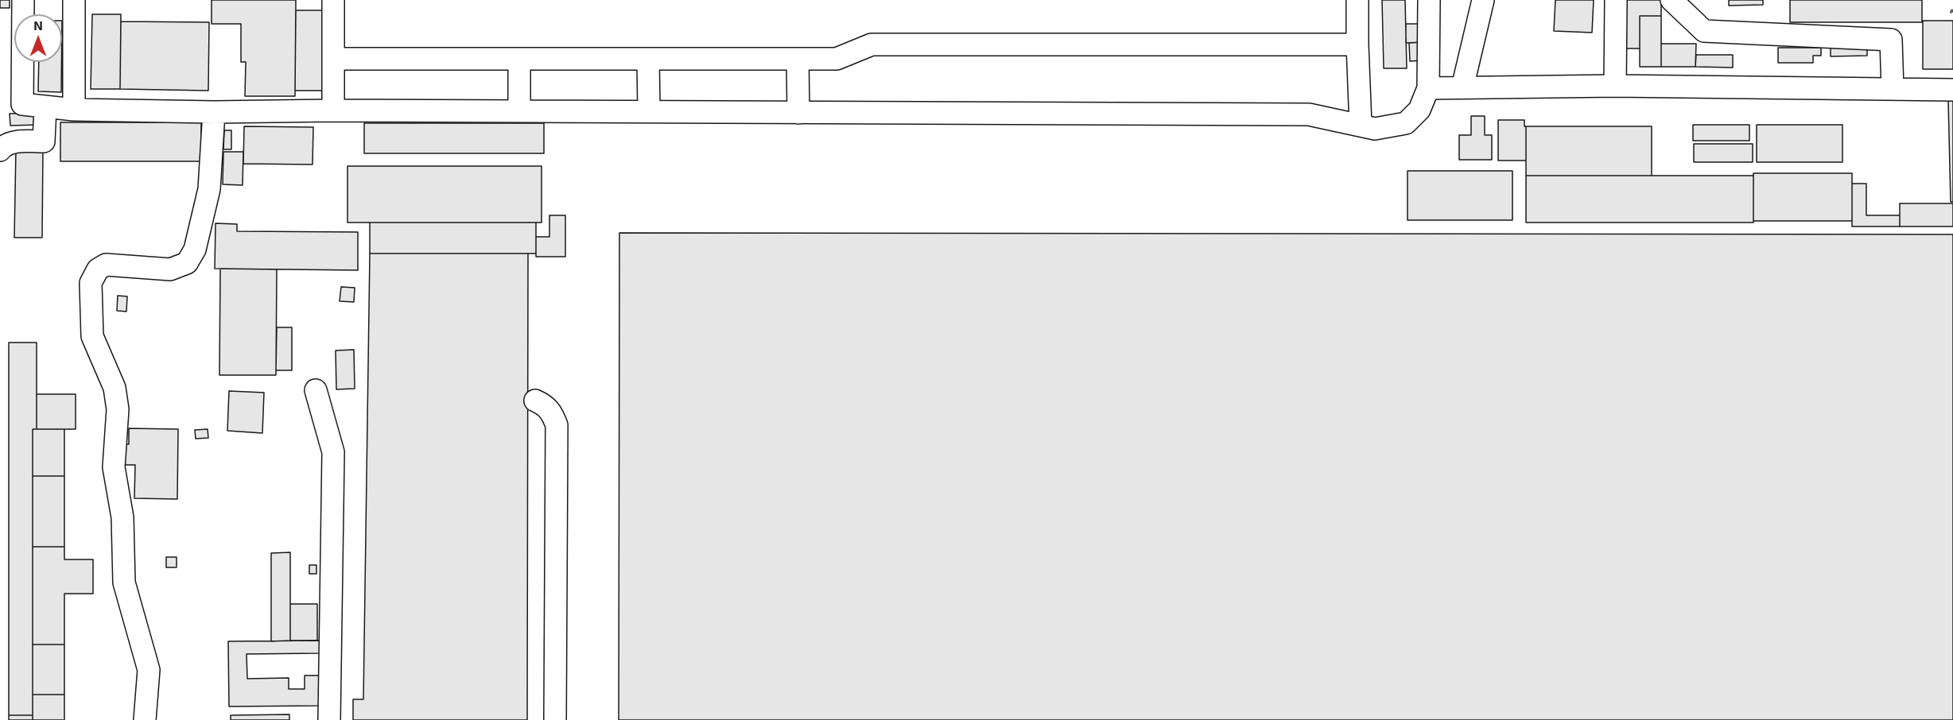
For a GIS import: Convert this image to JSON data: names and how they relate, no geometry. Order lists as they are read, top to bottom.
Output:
{
  "north": "top"
}
